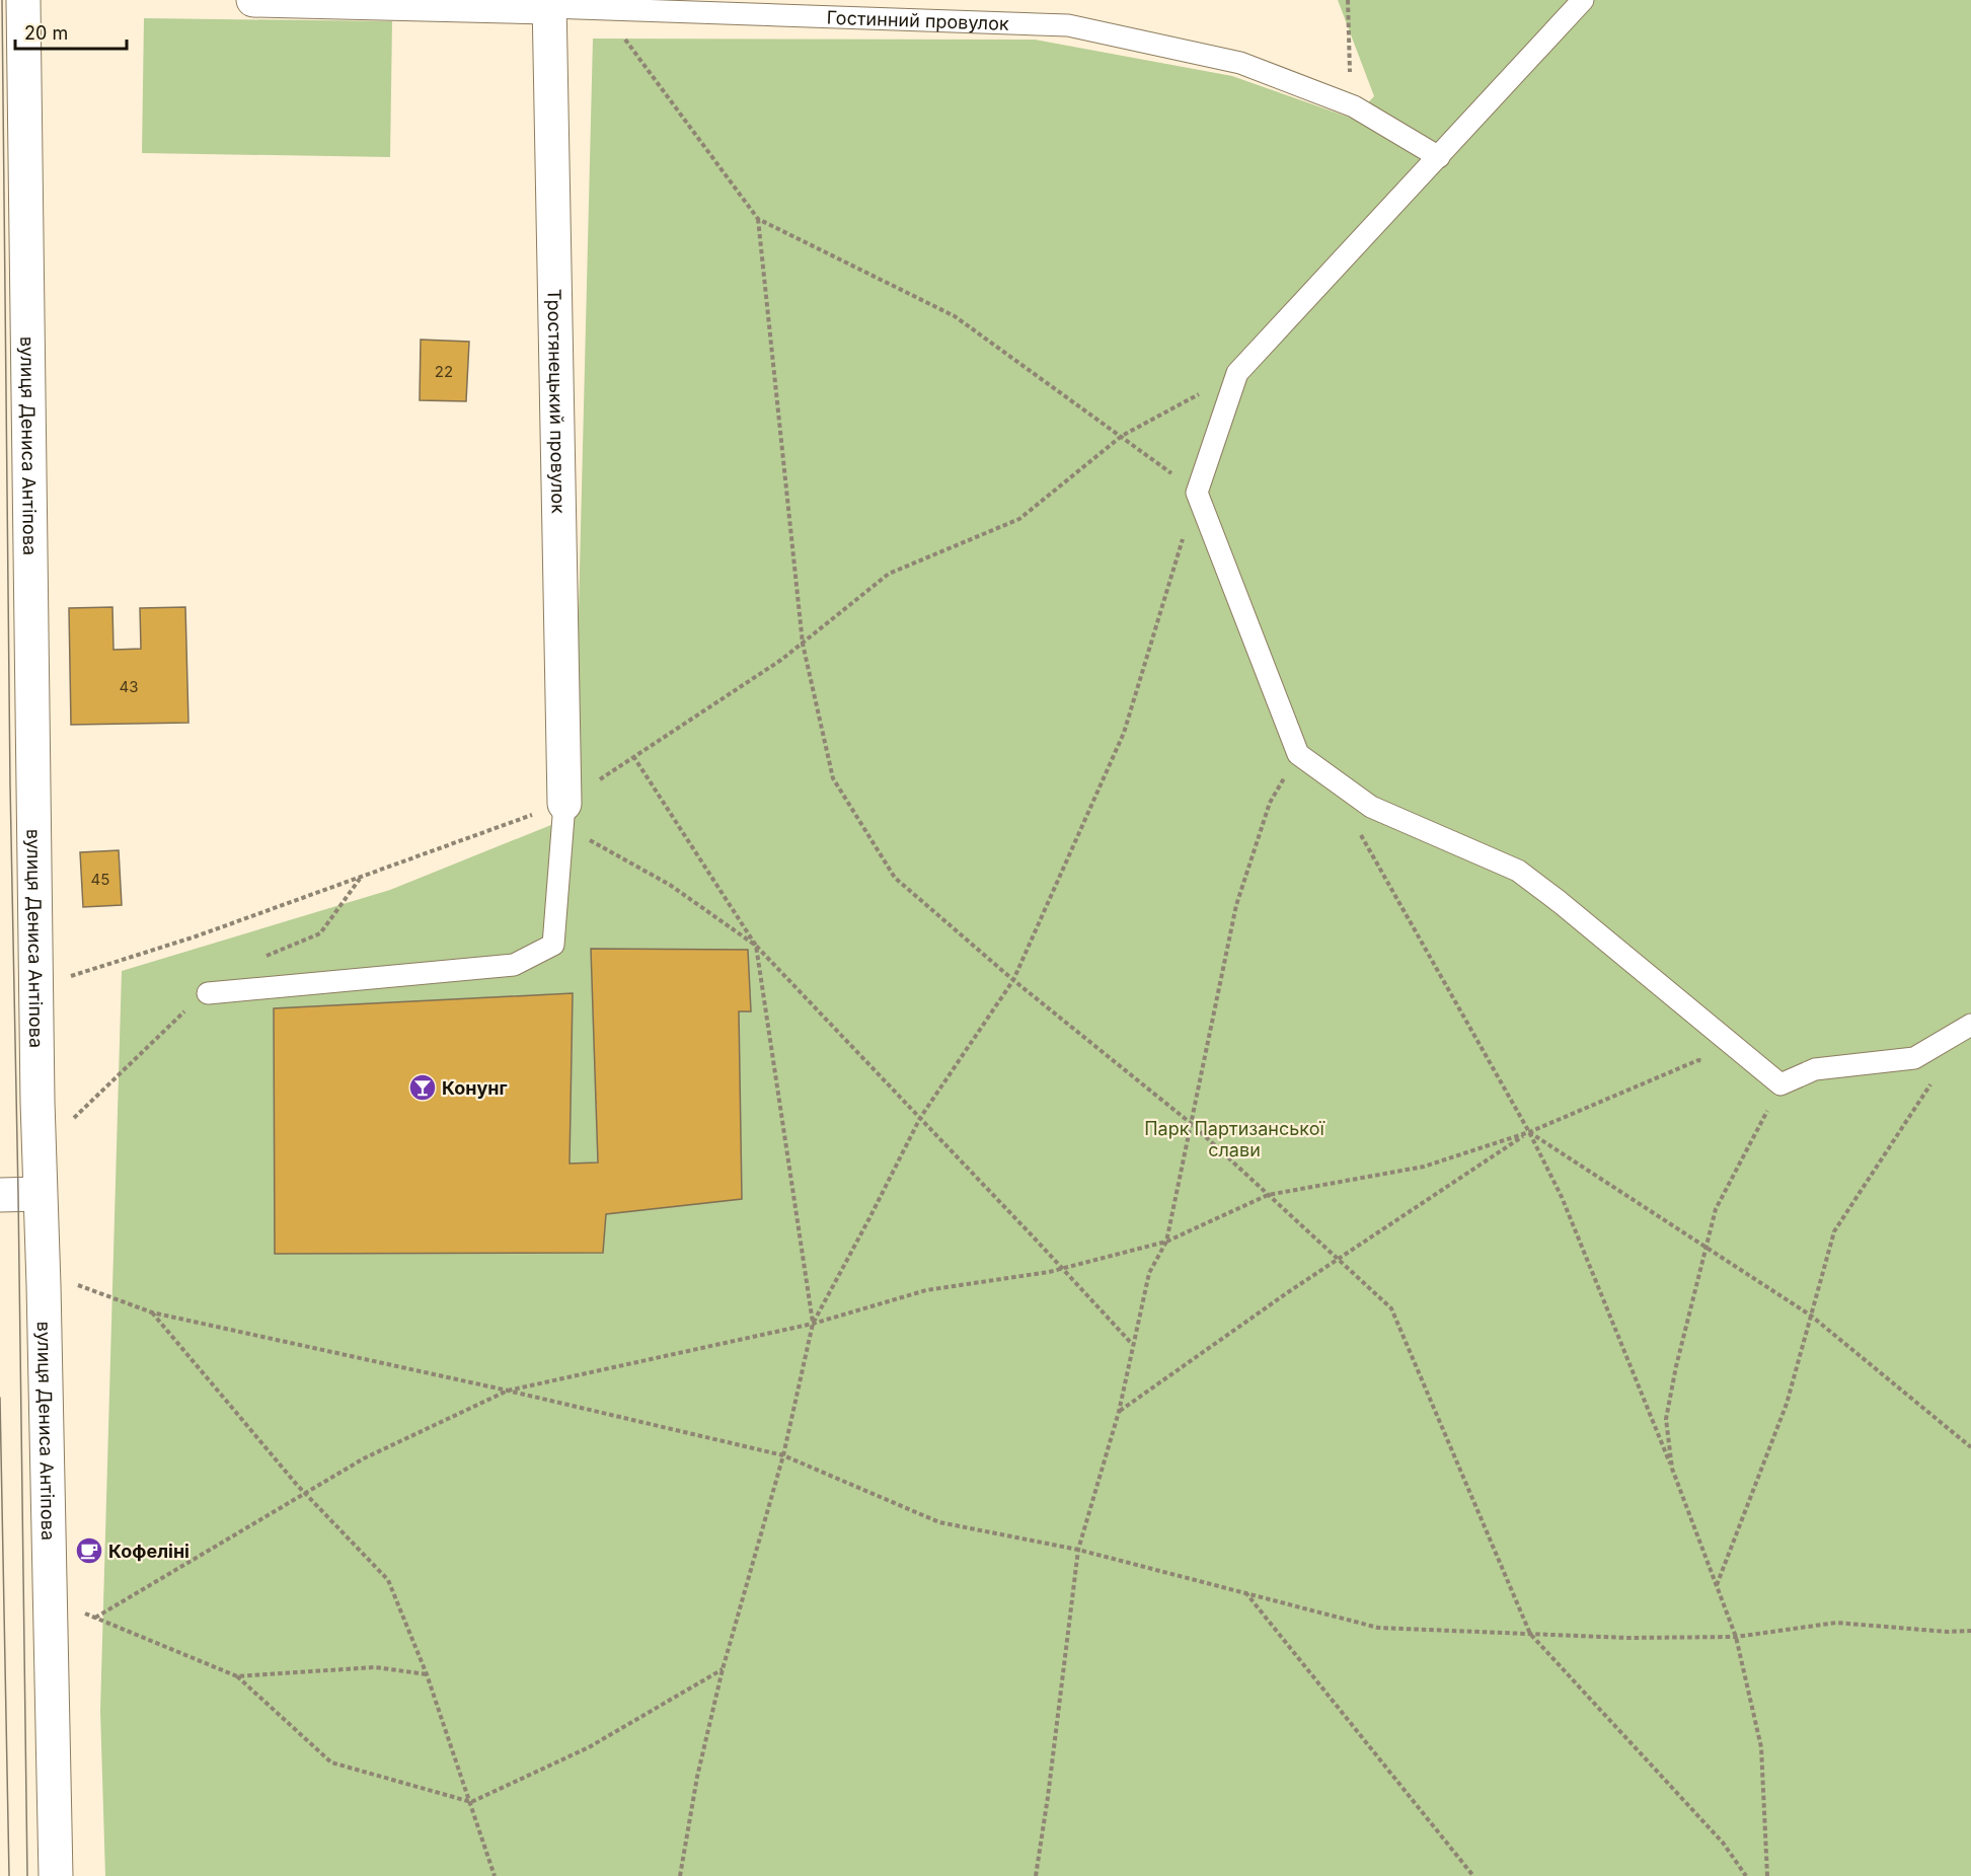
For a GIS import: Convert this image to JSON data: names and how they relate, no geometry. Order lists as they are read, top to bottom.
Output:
{
  "streets": {
    "street": ["Гостинний провулок", "Тростянецький провулок", "вулиця Дениса Антіпова"]
  },
  "crossings": [
    ["Гостинний провулок", "Тростянецький провулок"]
  ],
  "parks": ["Парк Партизанської слави"],
  "places": {
    "bar": ["Конунг"],
    "cafe": ["Кофеліні"]
  },
  "house_numbers": ["22", "43", "45"],
  "scale_bar": "20 m"
}
